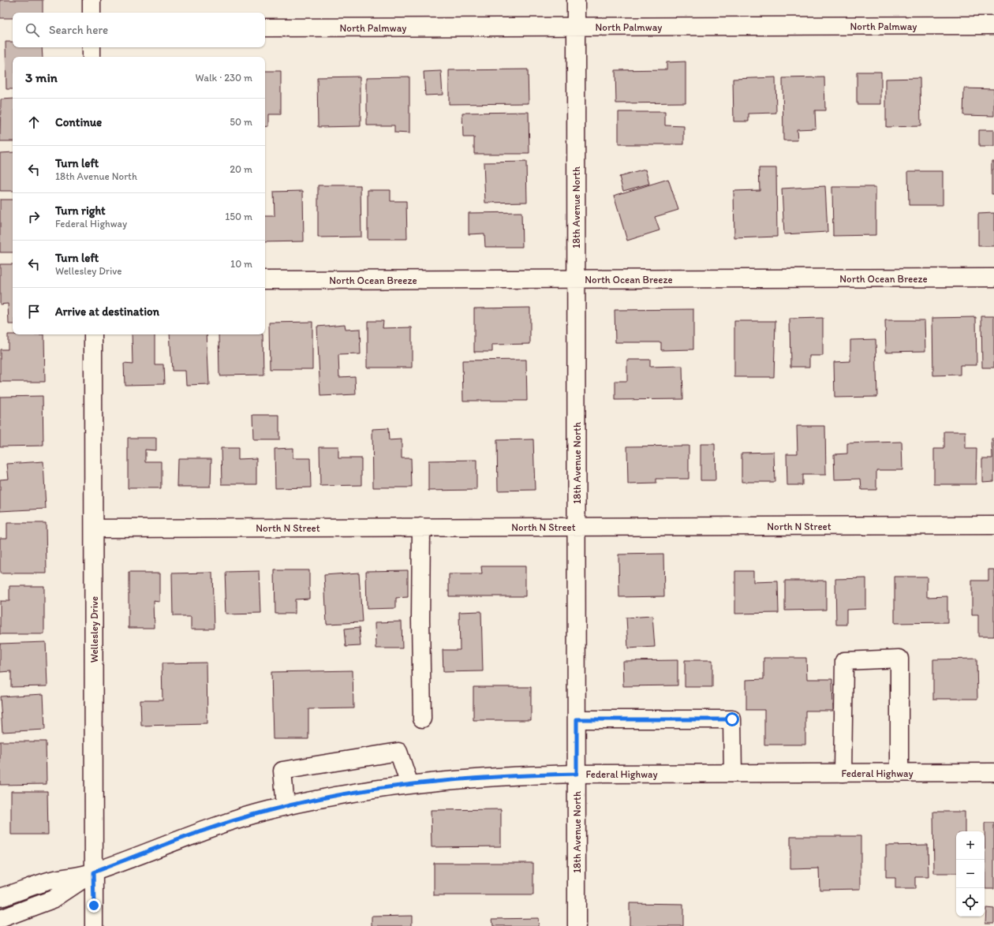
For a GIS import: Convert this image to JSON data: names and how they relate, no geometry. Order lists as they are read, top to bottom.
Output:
{
  "streets": {
    "street": [
      "North Palmway",
      "18th Avenue North",
      "North Ocean Breeze",
      "North N Street",
      "Wellesley Drive",
      "Federal Highway"
    ]
  },
  "crossings": [
    ["North Palmway", "18th Avenue North"],
    ["18th Avenue North", "North Ocean Breeze"],
    ["18th Avenue North", "North N Street"],
    ["18th Avenue North", "Federal Highway"],
    ["North N Street", "Wellesley Drive"],
    ["Wellesley Drive", "Federal Highway"]
  ],
  "page": {
    "search": "Search here",
    "heading": ["3 min", "Walk · 230 m"],
    "list": [
      ["Continue", "50 m"],
      ["Turn left", "18th Avenue North", "20 m"],
      ["Turn right", "Federal Highway", "150 m"],
      ["Turn left", "Wellesley Drive", "10 m"],
      "Arrive at destination"
    ],
    "map_buttons": ["+", "−"]
  }
}
